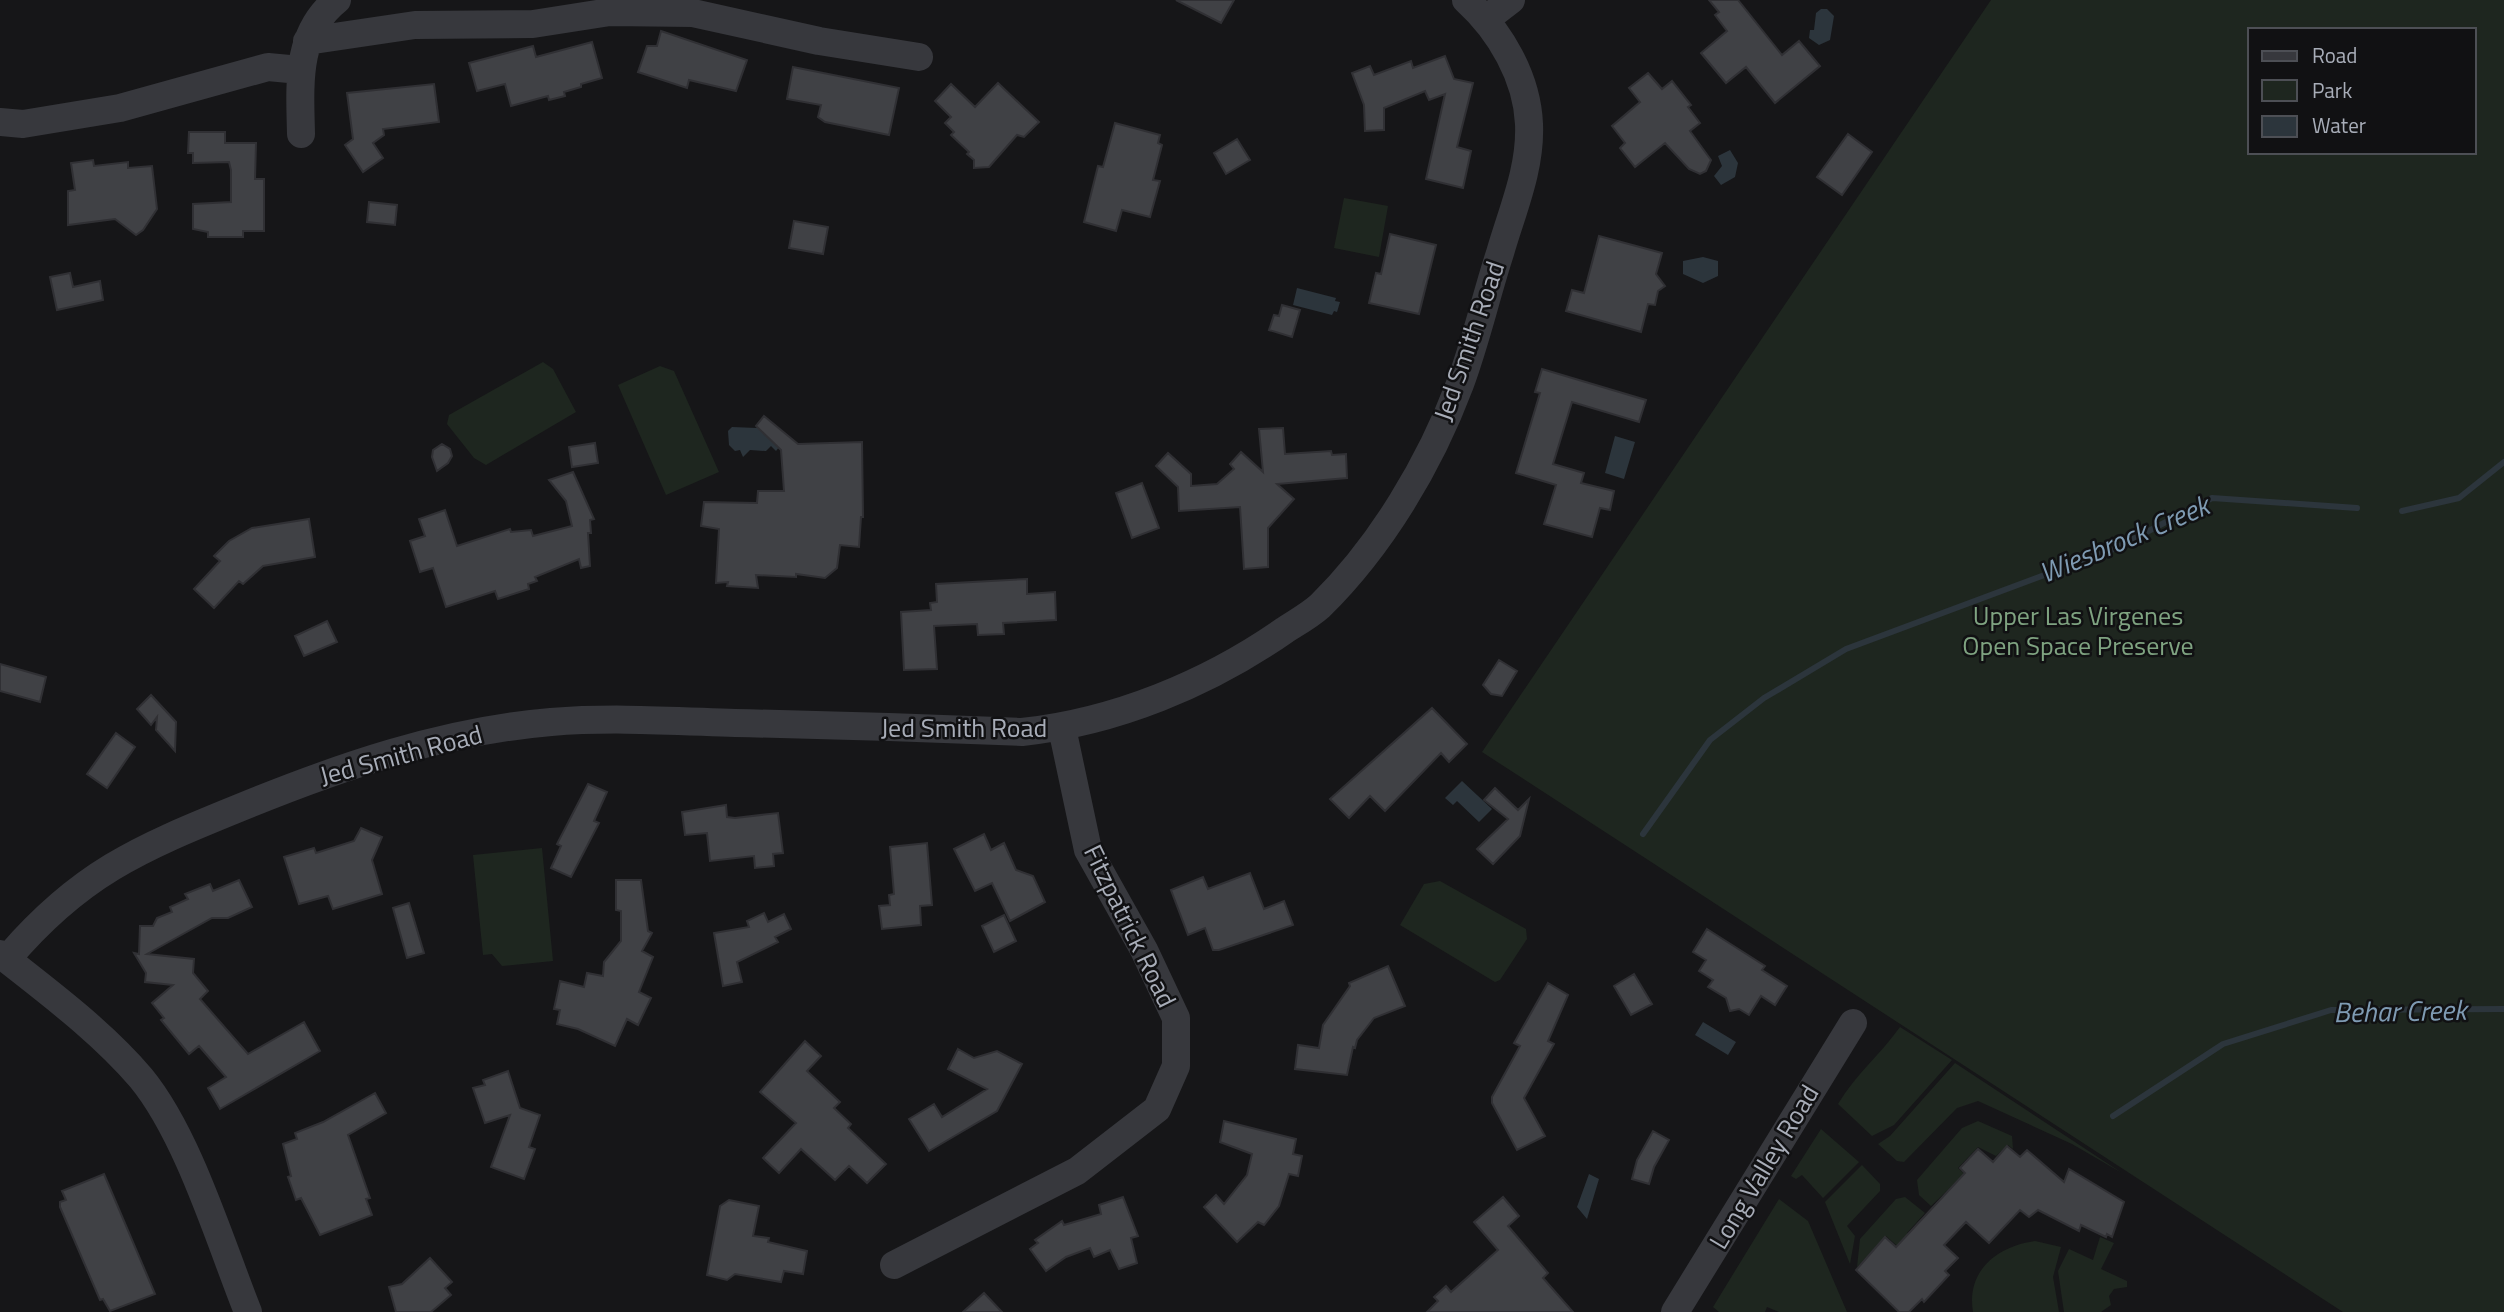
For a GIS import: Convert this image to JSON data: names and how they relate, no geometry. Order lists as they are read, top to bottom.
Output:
{
  "streets": {
    "street": ["Jed Smith Road", "Fitzpatrick Road", "Long Valley Road"]
  },
  "crossings": [
    ["Jed Smith Road", "Fitzpatrick Road"]
  ],
  "water": ["Wiesbrock Creek", "Behar Creek"],
  "parks": ["Upper Las Virgenes Open Space Preserve"],
  "legend": ["Road", "Park", "Water"]
}
